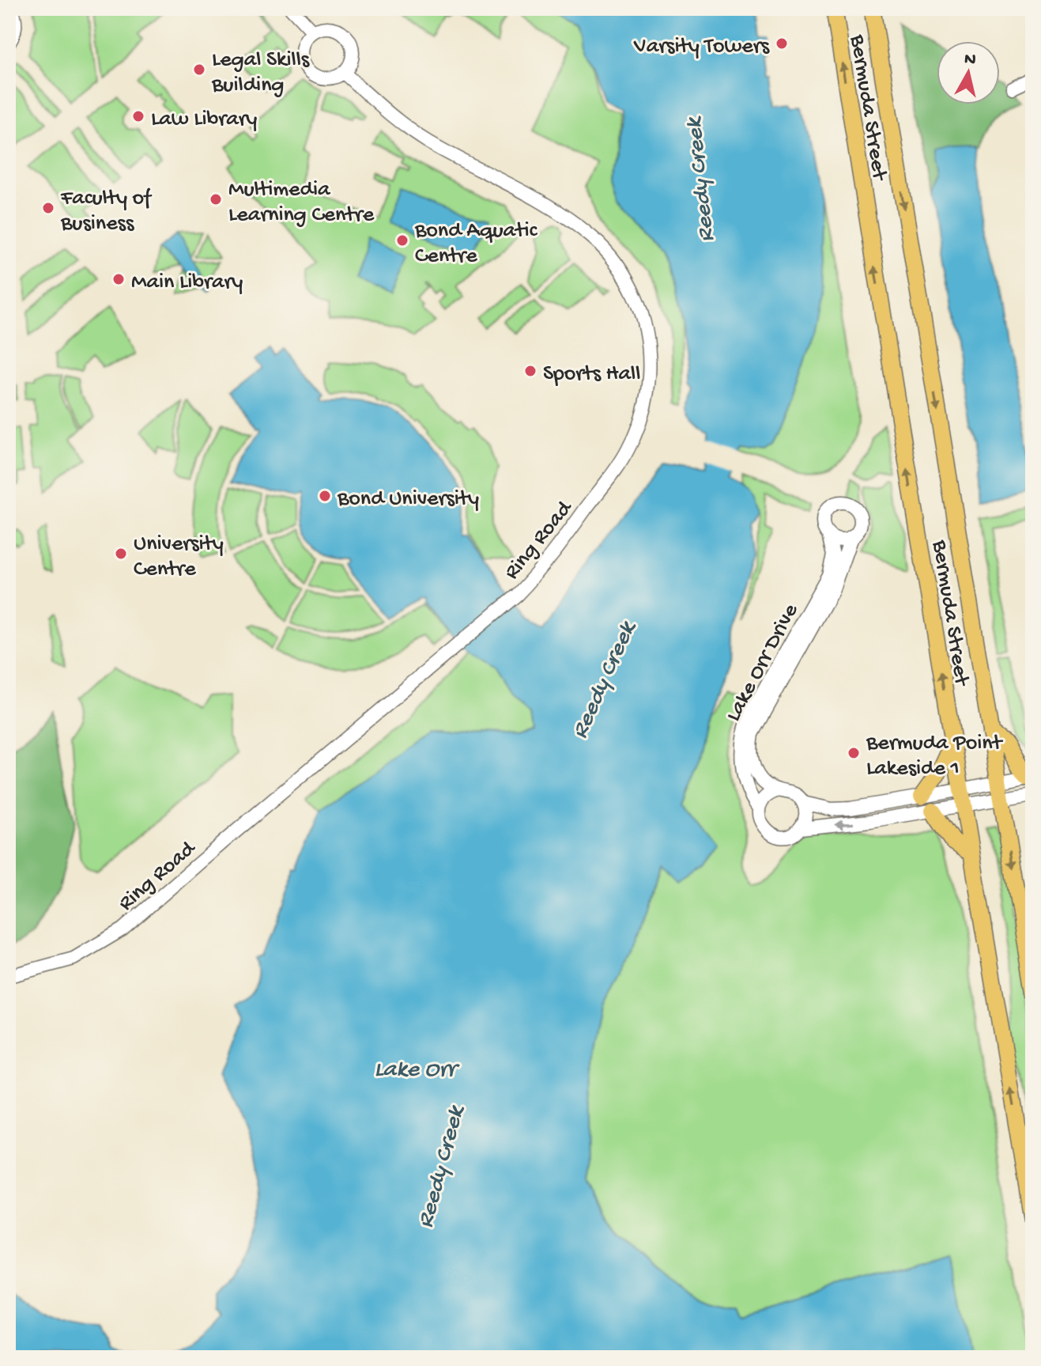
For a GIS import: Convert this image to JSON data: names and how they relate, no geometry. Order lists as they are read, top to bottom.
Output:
{
  "streets": {
    "main road": ["Bermuda Street"],
    "street": ["Ring Road", "Lake Orr Drive"]
  },
  "water": ["Reedy Creek", "Lake Orr"],
  "places": [
    "Varsity Towers",
    "Legal Skills Building",
    "Law Library",
    "Multimedia Learning Centre",
    "Faculty of Business",
    "Bond Aquatic Centre",
    "Main Library",
    "Sports Hall",
    "Bond University",
    "University Centre",
    "Bermuda Point Lakeside 1"
  ],
  "north": "top"
}
